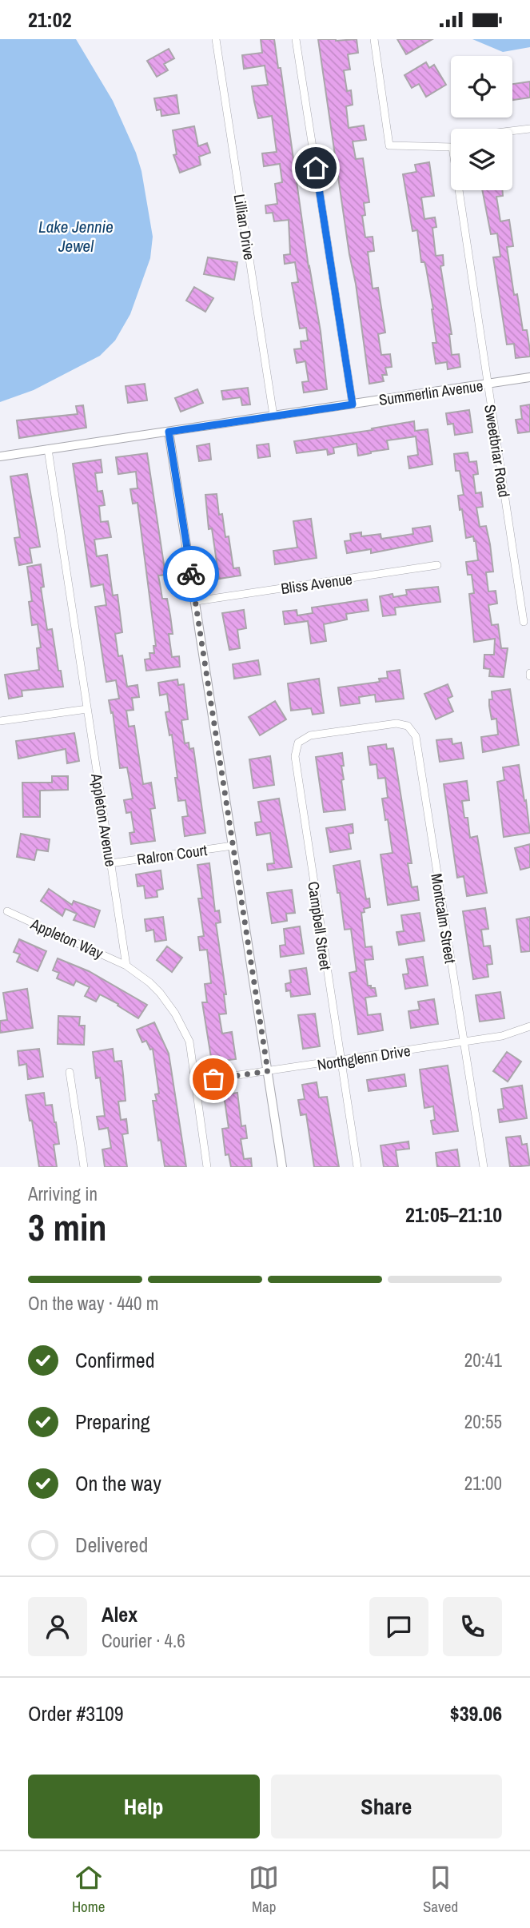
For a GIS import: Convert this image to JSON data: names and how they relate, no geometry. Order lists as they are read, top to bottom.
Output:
{
  "streets": {
    "street": [
      "Lillian Drive",
      "Summerlin Avenue",
      "Sweetbriar Road",
      "Bliss Avenue",
      "Appleton Avenue",
      "Ralron Court",
      "Montcalm Street",
      "Campbell Street",
      "Appleton Way",
      "Northglenn Drive"
    ]
  },
  "crossings": [
    ["Lillian Drive", "Summerlin Avenue"],
    ["Summerlin Avenue", "Sweetbriar Road"],
    ["Summerlin Avenue", "Appleton Avenue"],
    ["Appleton Avenue", "Ralron Court"],
    ["Appleton Avenue", "Appleton Way"],
    ["Montcalm Street", "Campbell Street"],
    ["Montcalm Street", "Northglenn Drive"],
    ["Campbell Street", "Northglenn Drive"]
  ],
  "water": ["Lake Jennie Jewel"],
  "page": {
    "status": "21:02",
    "heading": ["3 min", "Arriving in", "21:05–21:10"],
    "panel": [
      "Alex",
      "Courier · 4.6",
      "Order #3109",
      "$39.06"
    ],
    "bar": "On the way · 440 m",
    "list": [
      ["Confirmed", "20:41"],
      ["Preparing", "20:55"],
      ["On the way", "21:00"],
      "Delivered"
    ],
    "buttons": ["Help", "Share"],
    "tabs": ["Home", "Map", "Saved"]
  }
}
